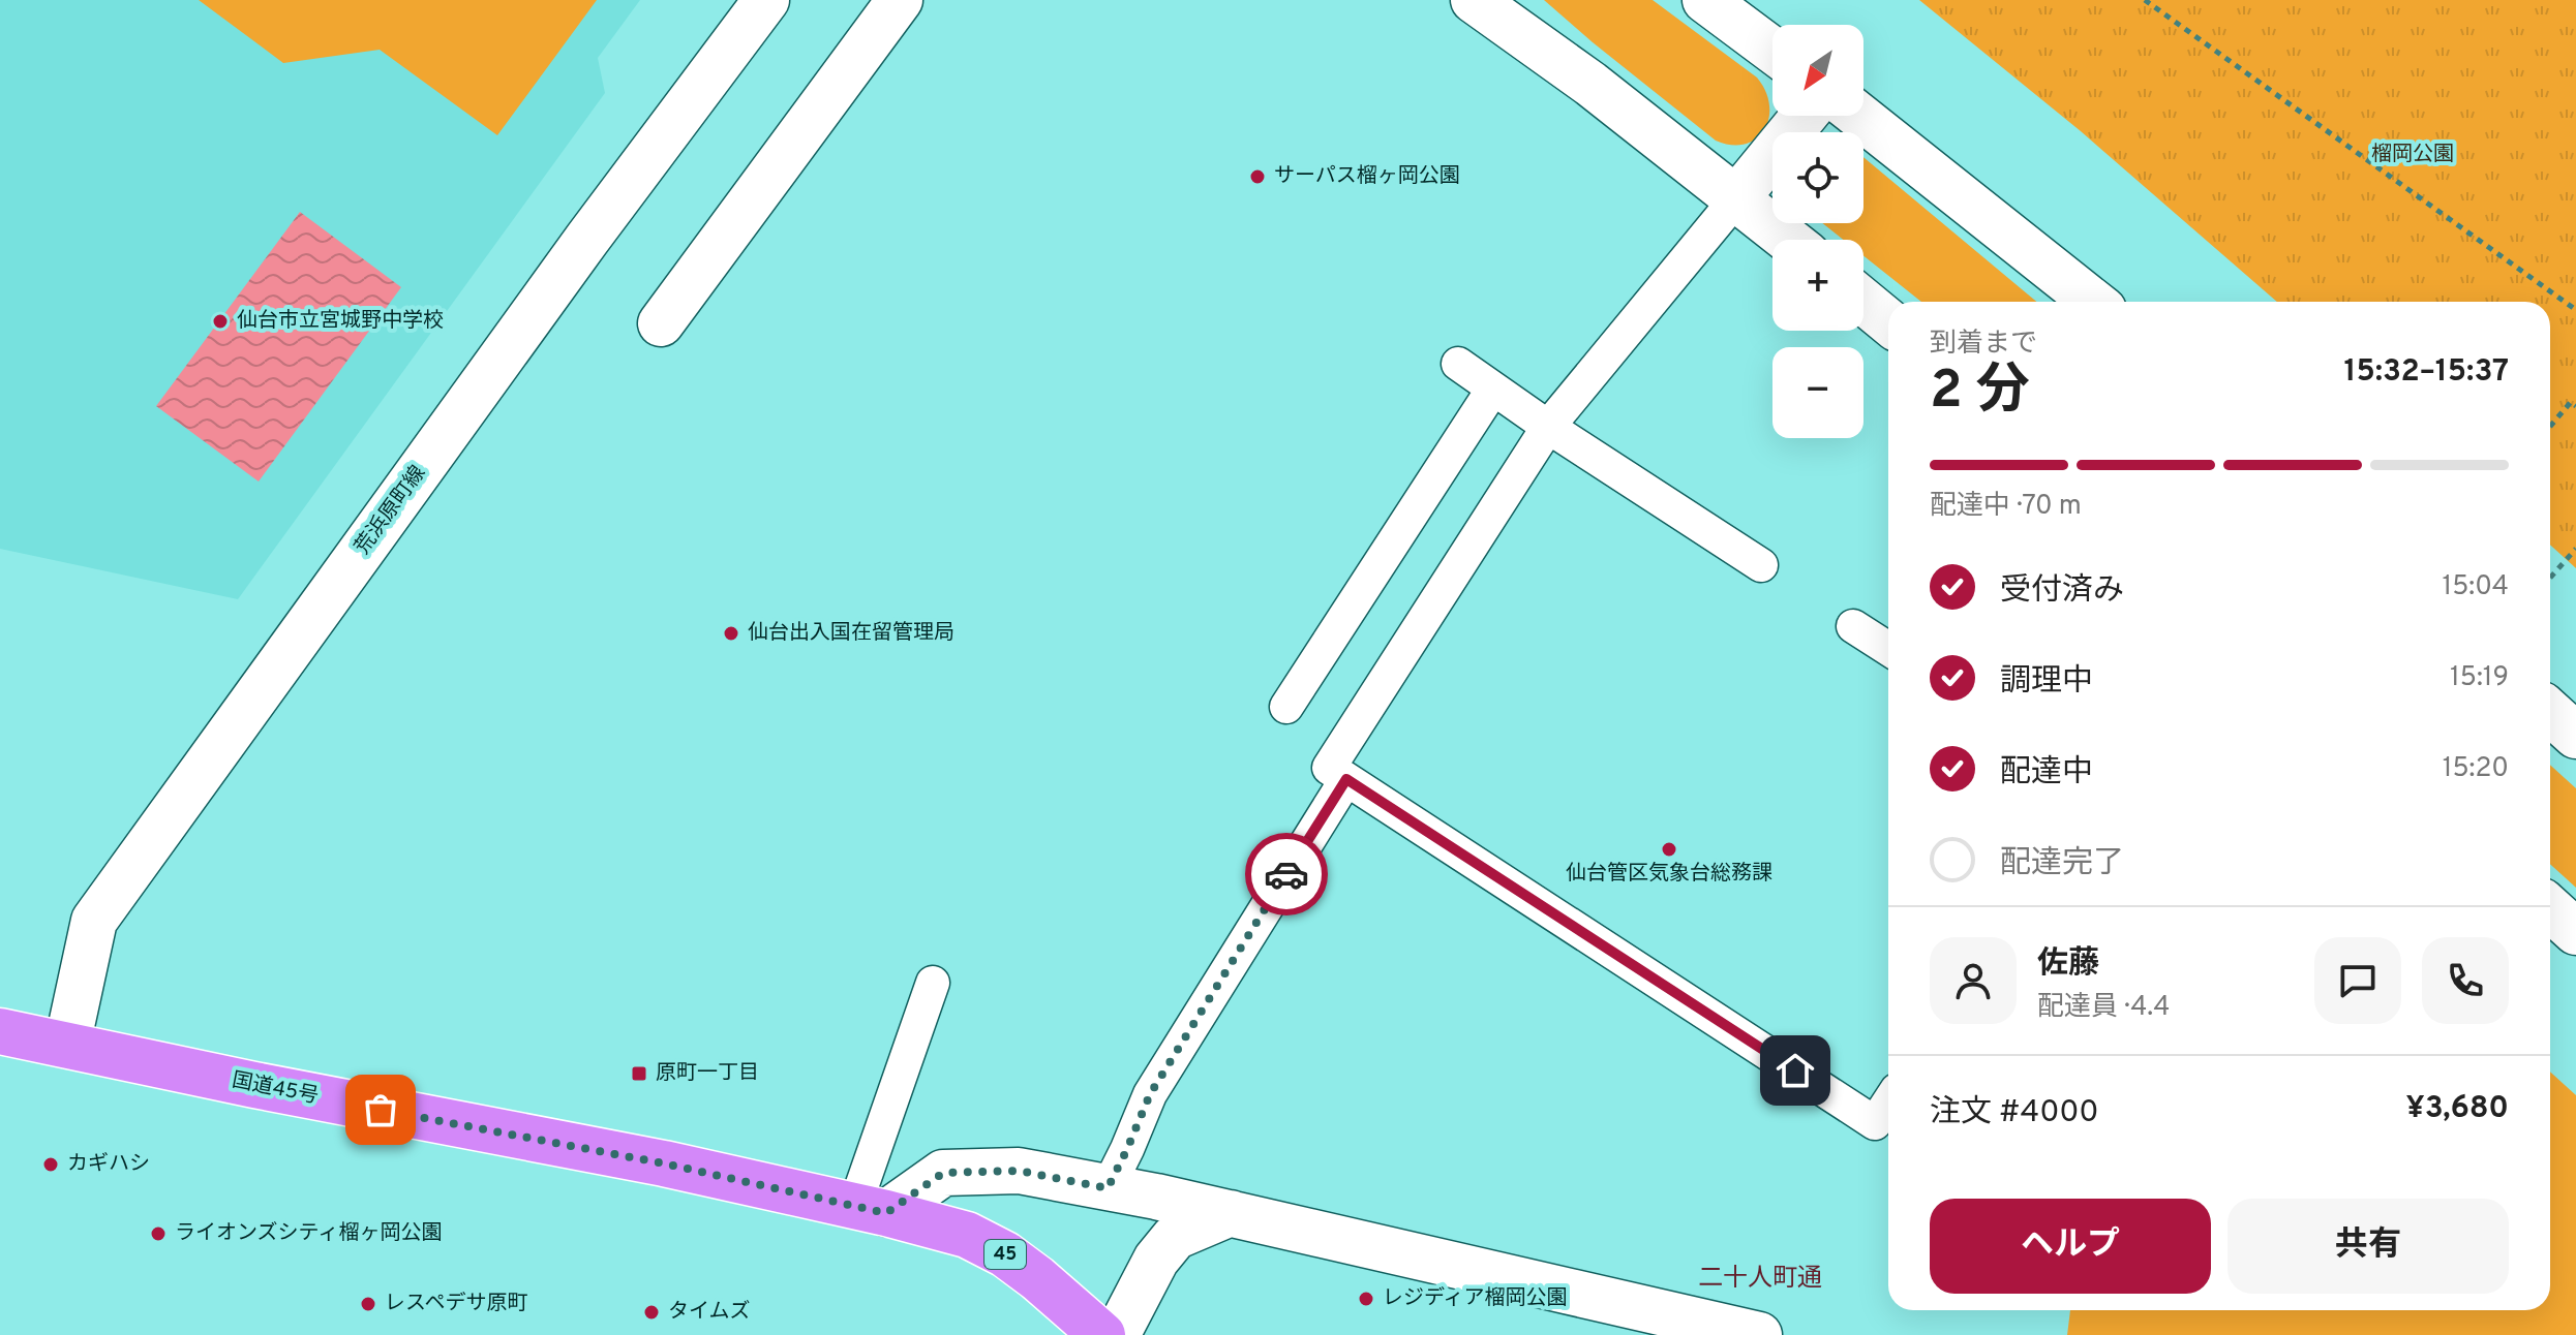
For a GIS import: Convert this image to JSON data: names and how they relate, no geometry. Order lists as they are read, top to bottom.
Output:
{
  "streets": {
    "highway": ["国道45号", "45"],
    "street": ["荒浜原町線"]
  },
  "crossings": [
    ["荒浜原町線", "国道45号"]
  ],
  "districts": ["二十人町通"],
  "parks": ["榴岡公園"],
  "places": {
    "other": [
      "サーパス榴ヶ岡公園",
      "仙台市立宮城野中学校",
      "仙台出入国在留管理局",
      "仙台管区気象台総務課",
      "カギハシ",
      "ライオンズシティ榴ヶ岡公園",
      "レジディア榴岡公園",
      "レスペデサ原町",
      "タイムズ"
    ],
    "transit": ["原町一丁目"]
  },
  "north": "bottom left",
  "page": {
    "map_buttons": ["+", "−"],
    "heading": ["2 分", "到着まで", "15:32–15:37"],
    "panel": [
      "佐藤",
      "配達員 · 4.4",
      "注文 #4000",
      "¥3,680"
    ],
    "bar": "配達中 · 70 m",
    "list": [
      ["受付済み", "15:04"],
      ["調理中", "15:19"],
      ["配達中", "15:20"],
      "配達完了"
    ],
    "buttons": ["ヘルプ", "共有"]
  }
}
